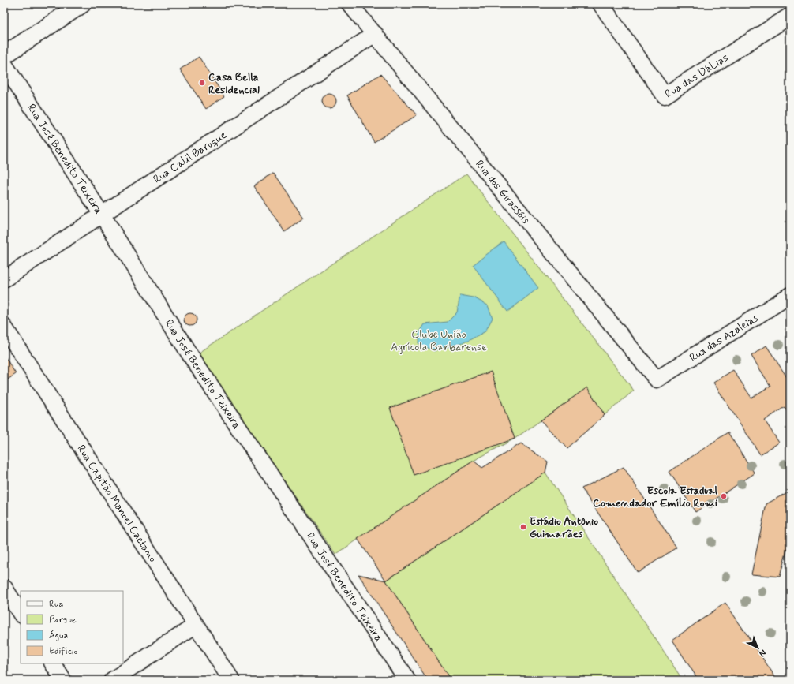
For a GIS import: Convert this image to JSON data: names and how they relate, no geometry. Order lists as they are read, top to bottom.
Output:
{
  "streets": {
    "street": [
      "Rua das DáLias",
      "Rua Calil Baruque",
      "Rua José Benedito Teixeira",
      "Rua dos Girassóis",
      "Rua das Azaleias",
      "Rua Capitão Manoel Caetano"
    ]
  },
  "crossings": [
    ["Rua Calil Baruque", "Rua José Benedito Teixeira"],
    ["Rua Calil Baruque", "Rua dos Girassóis"],
    ["Rua dos Girassóis", "Rua das Azaleias"]
  ],
  "parks": ["Clube União Agrícola Barbarense"],
  "places": ["Casa Bella Residencial", "Escola Estadual Comendador Emílio Romi", "Estádio Antônio Guimarães"],
  "legend": [
    "Rua",
    "Parque",
    "Água",
    "Edifício"
  ],
  "north": "bottom right"
}
